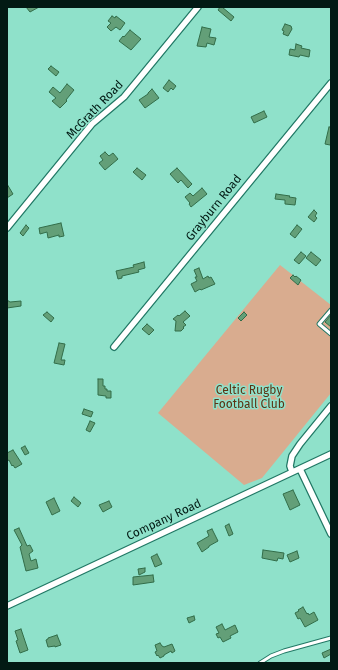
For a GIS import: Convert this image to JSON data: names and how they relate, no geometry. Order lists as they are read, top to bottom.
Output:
{
  "streets": {
    "street": ["McGrath Road", "Grayburn Road", "Company Road"]
  },
  "parks": ["Celtic Rugby Football Club"]
}
